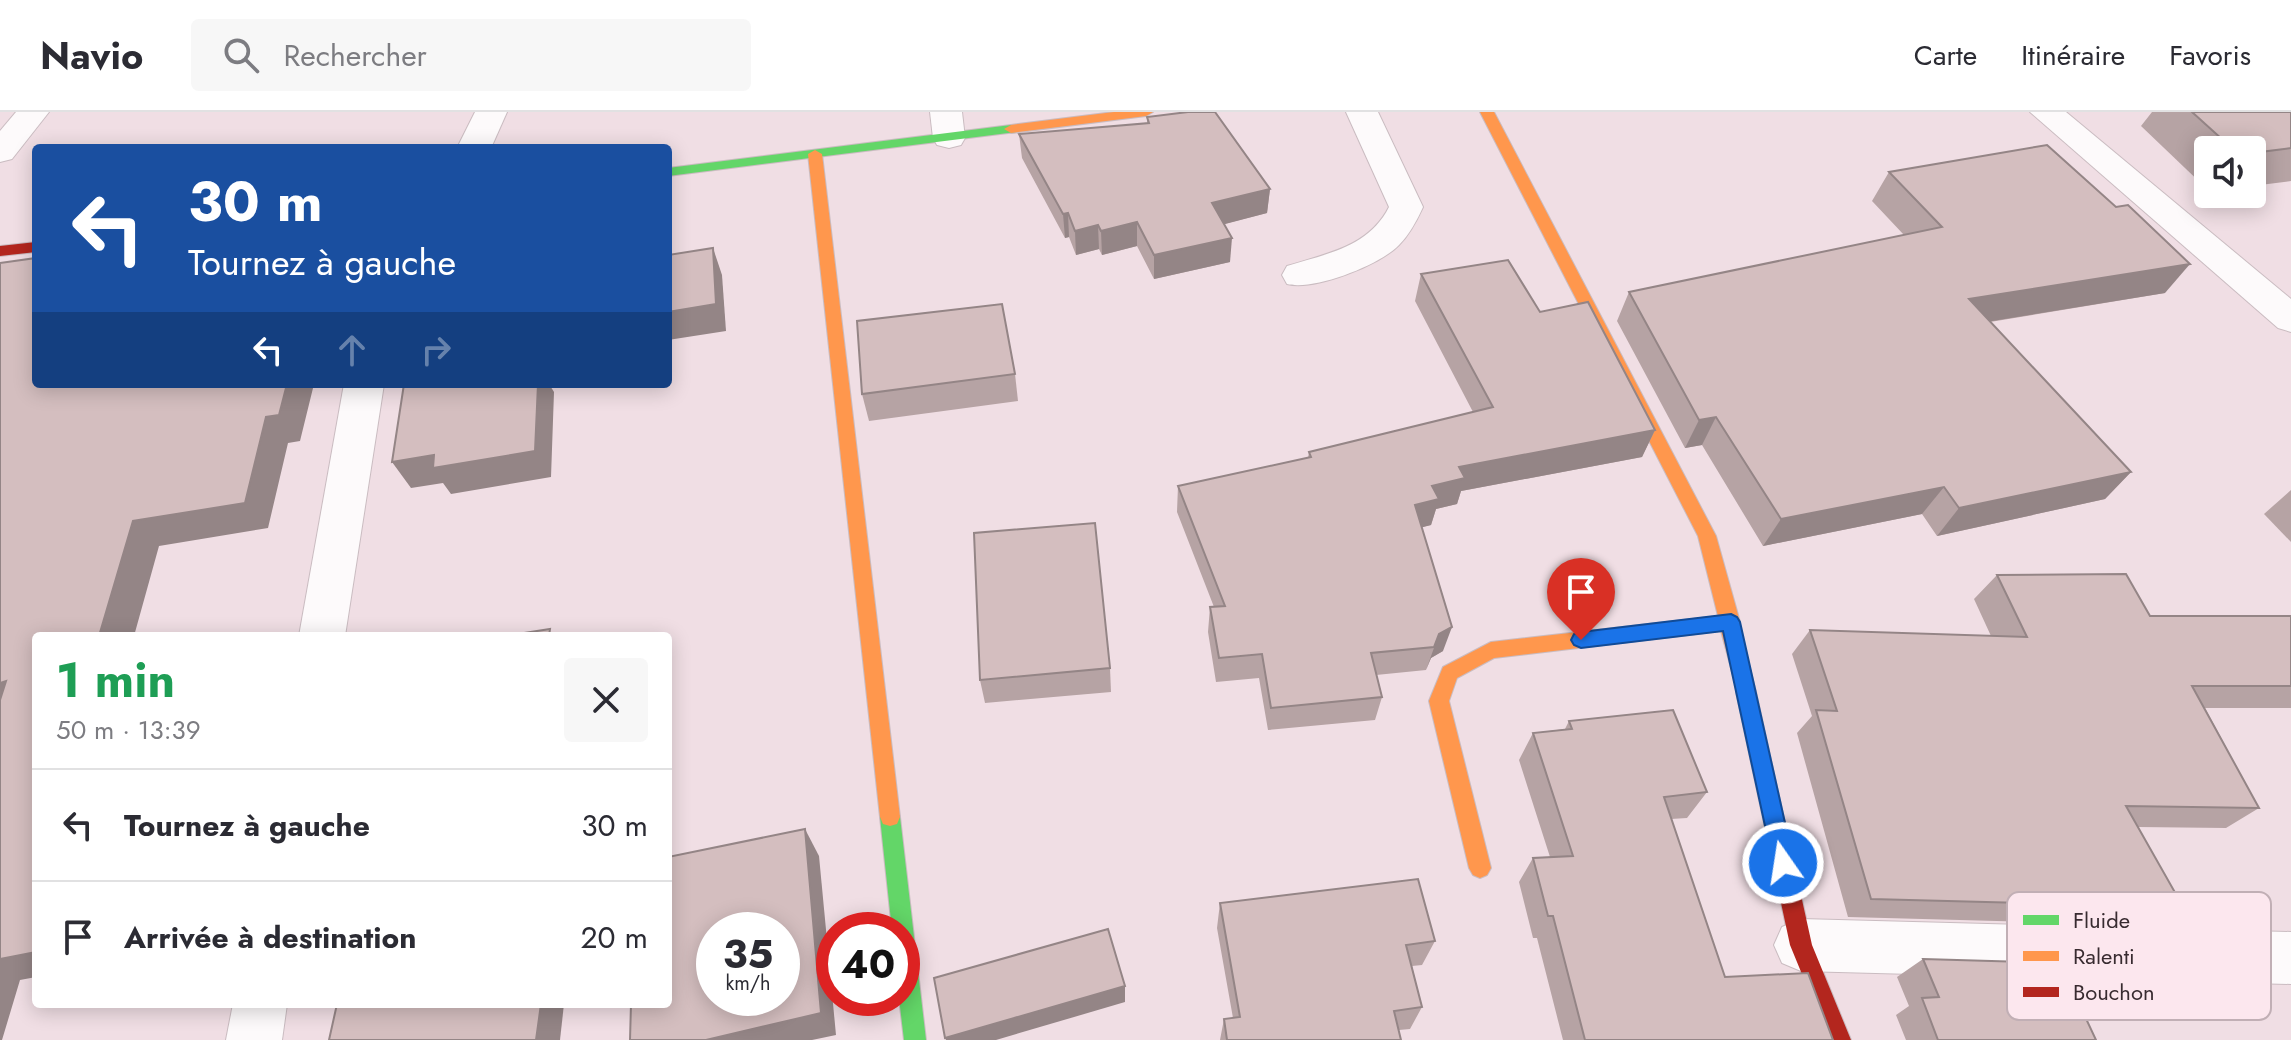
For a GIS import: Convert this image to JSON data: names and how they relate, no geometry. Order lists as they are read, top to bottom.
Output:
{
  "legend": ["Fluide", "Ralenti", "Bouchon"],
  "page": {
    "header": "Navio",
    "search": "Rechercher",
    "nav": ["Carte", "Itinéraire", "Favoris"],
    "turn": ["30 m", "Tournez à gauche"],
    "heading": ["1 min", "50 m · 13:39"],
    "list": [
      {
        "name": "Tournez à gauche",
        "value": "30 m"
      },
      {
        "name": "Arrivée à destination",
        "value": "20 m"
      }
    ],
    "speed": "35 km/h",
    "limit": "40"
  }
}
